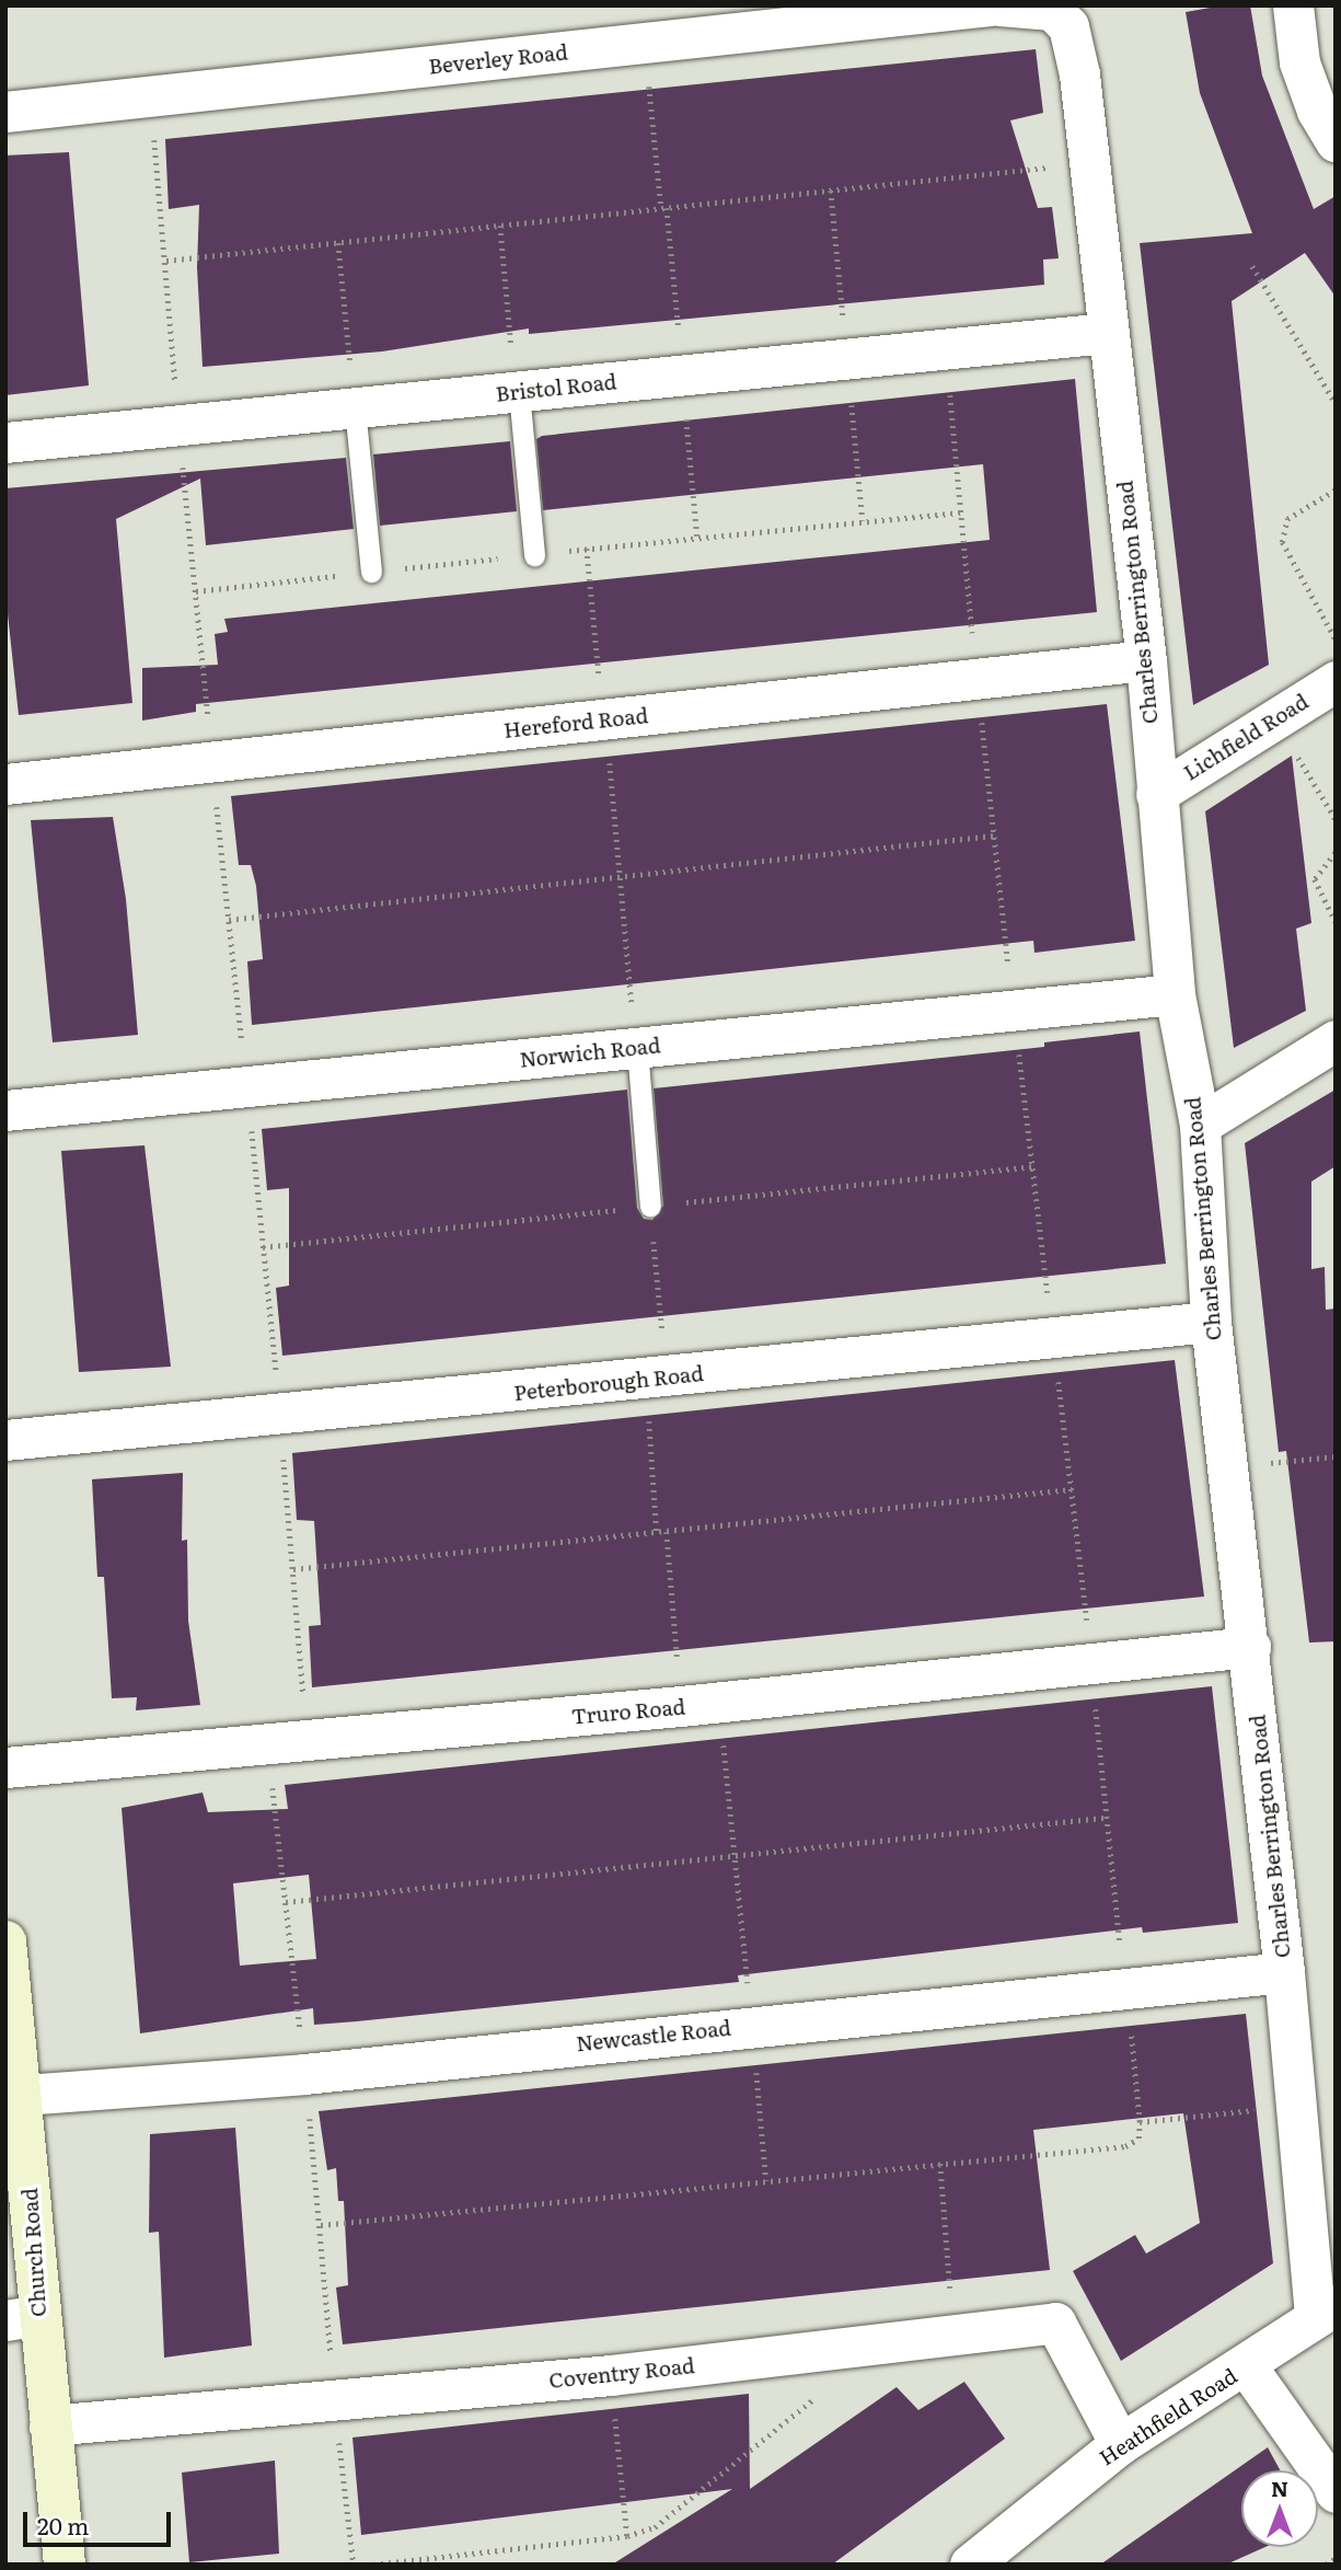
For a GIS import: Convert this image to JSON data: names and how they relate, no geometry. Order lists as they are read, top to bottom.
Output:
{
  "streets": {
    "street": [
      "Beverley Road",
      "Bristol Road",
      "Charles Berrington Road",
      "Hereford Road",
      "Lichfield Road",
      "Norwich Road",
      "Peterborough Road",
      "Truro Road",
      "Newcastle Road",
      "Church Road",
      "Coventry Road",
      "Heathfield Road"
    ]
  },
  "crossings": [
    ["Bristol Road", "Charles Berrington Road"],
    ["Charles Berrington Road", "Hereford Road"],
    ["Charles Berrington Road", "Lichfield Road"],
    ["Charles Berrington Road", "Norwich Road"],
    ["Charles Berrington Road", "Peterborough Road"],
    ["Charles Berrington Road", "Truro Road"],
    ["Charles Berrington Road", "Newcastle Road"],
    ["Charles Berrington Road", "Heathfield Road"],
    ["Newcastle Road", "Church Road"],
    ["Church Road", "Coventry Road"],
    ["Coventry Road", "Heathfield Road"]
  ],
  "scale_bar": "20 m",
  "north": "top"
}
